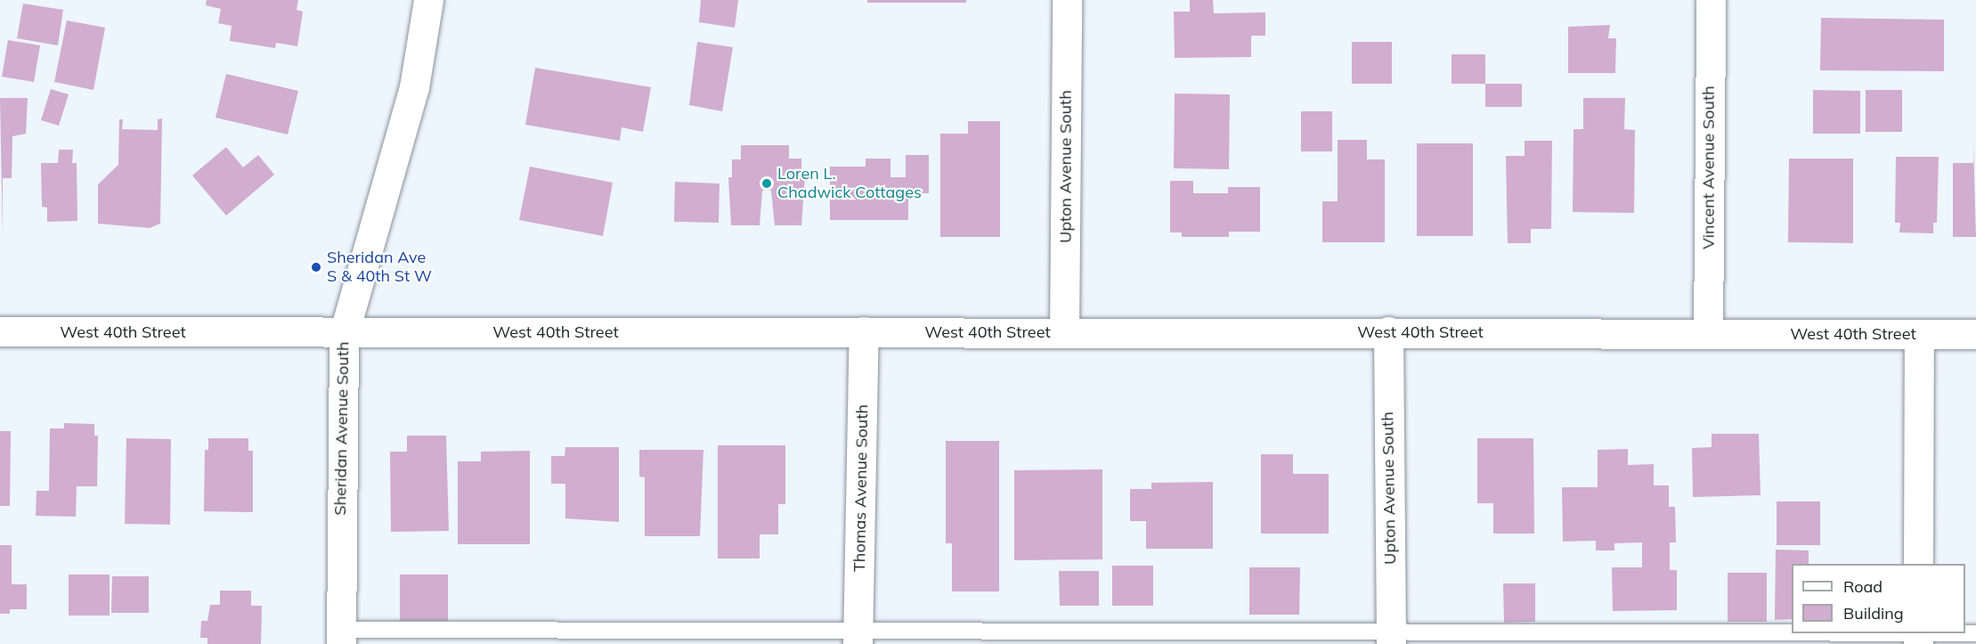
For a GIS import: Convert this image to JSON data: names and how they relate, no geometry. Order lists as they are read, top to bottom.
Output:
{
  "streets": {
    "street": [
      "Upton Avenue South",
      "Vincent Avenue South",
      "West 40th Street",
      "Sheridan Avenue South",
      "Thomas Avenue South"
    ]
  },
  "crossings": [
    ["Upton Avenue South", "West 40th Street"],
    ["Vincent Avenue South", "West 40th Street"],
    ["West 40th Street", "Sheridan Avenue South"],
    ["West 40th Street", "Thomas Avenue South"]
  ],
  "places": ["Loren L. Chadwick Cottages", "Sheridan Ave S & 40th St W"],
  "legend": ["Road", "Building"]
}
